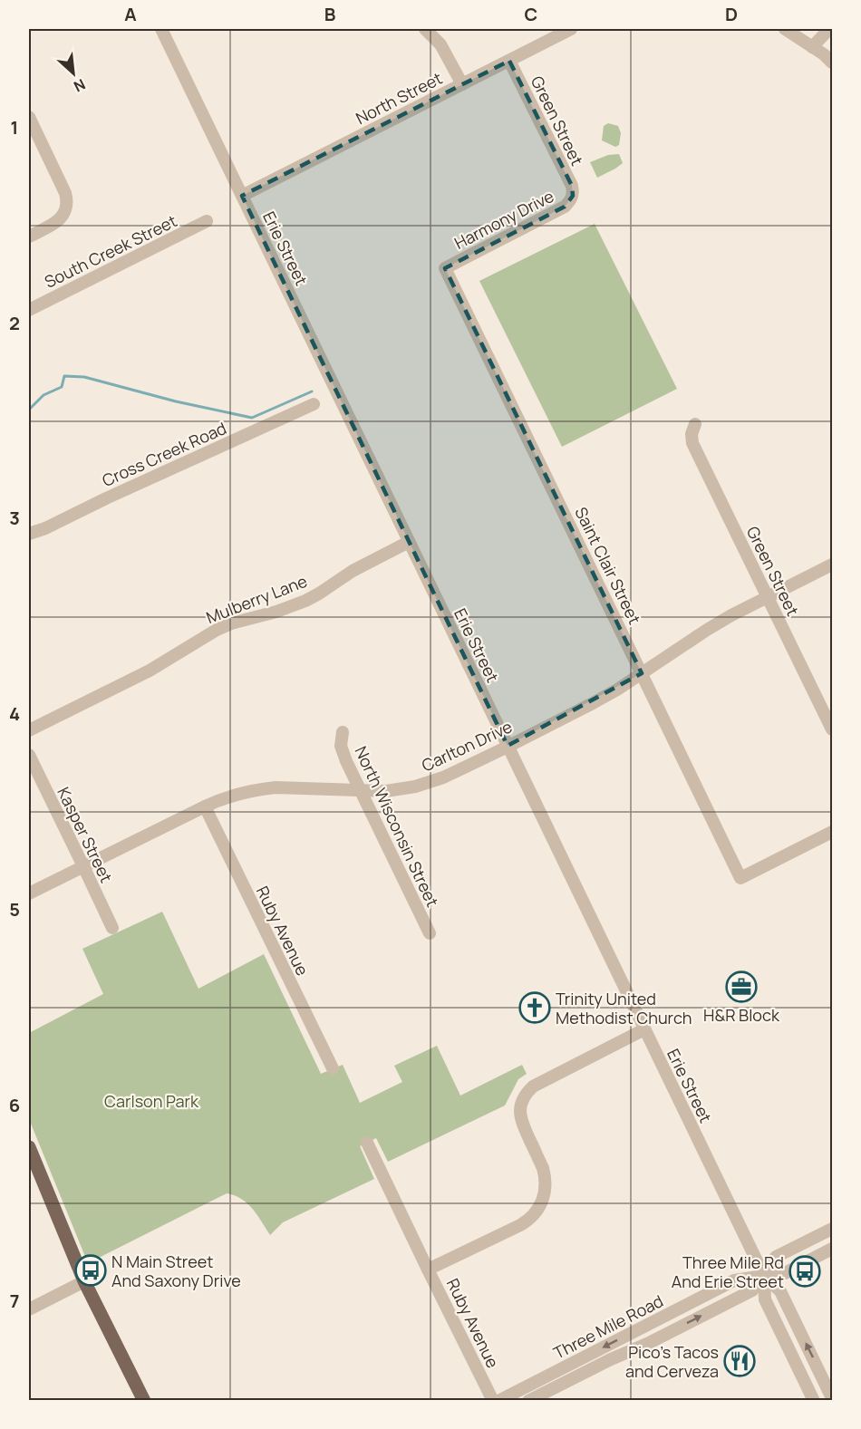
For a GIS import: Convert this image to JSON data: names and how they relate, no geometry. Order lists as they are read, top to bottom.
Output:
{
  "streets": {
    "street": [
      "North Street",
      "Green Street",
      "Harmony Drive",
      "Erie Street",
      "South Creek Street",
      "Cross Creek Road",
      "Saint Clair Street",
      "Mulberry Lane",
      "Carlton Drive",
      "North Wisconsin Street",
      "Kasper Street",
      "Ruby Avenue",
      "Three Mile Road"
    ]
  },
  "crossings": [
    ["North Street", "Green Street"],
    ["North Street", "Erie Street"],
    ["Green Street", "Harmony Drive"],
    ["Green Street", "Carlton Drive"],
    ["Harmony Drive", "Saint Clair Street"],
    ["Erie Street", "Mulberry Lane"],
    ["Erie Street", "Carlton Drive"],
    ["Erie Street", "Three Mile Road"],
    ["Saint Clair Street", "Carlton Drive"],
    ["Carlton Drive", "North Wisconsin Street"],
    ["Carlton Drive", "Kasper Street"],
    ["Carlton Drive", "Ruby Avenue"]
  ],
  "parks": ["Carlson Park"],
  "places": {
    "office": ["H&R Block"],
    "church": ["Trinity United Methodist Church"],
    "bus stop": ["N Main Street And Saxony Drive", "Three Mile Rd And Erie Street"],
    "restaurant": ["Pico's Tacos and Cerveza"]
  },
  "north": "bottom right",
  "grid": {
    "columns": [
      "A",
      "B",
      "C",
      "D"
    ],
    "rows": [
      "1",
      "2",
      "3",
      "4",
      "5",
      "6",
      "7"
    ]
  }
}
